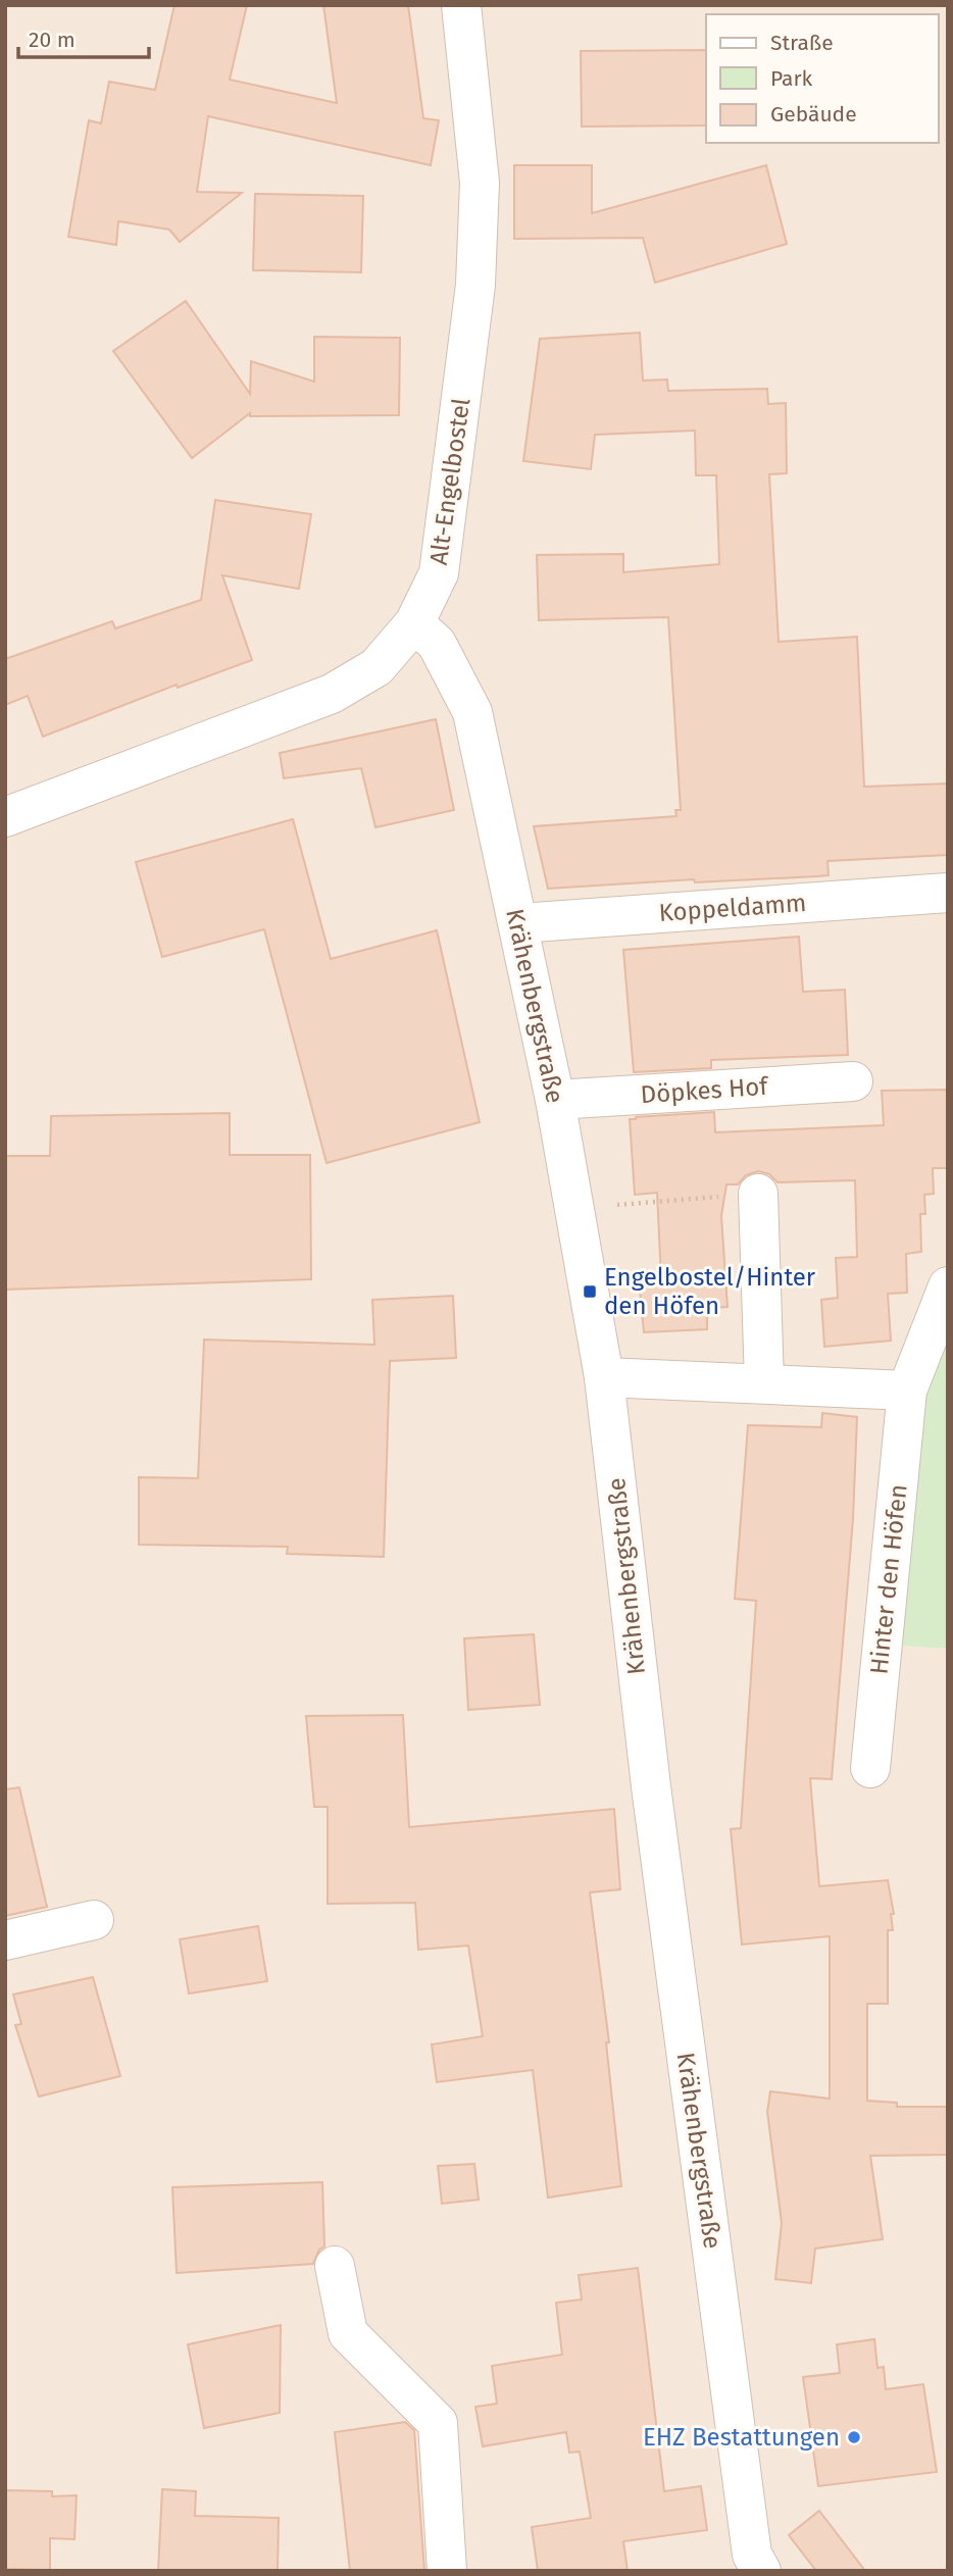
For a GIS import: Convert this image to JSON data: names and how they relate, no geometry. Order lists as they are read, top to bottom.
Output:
{
  "streets": {
    "street": [
      "Alt-Engelbostel",
      "Koppeldamm",
      "Krähenbergstraße",
      "Döpkes Hof",
      "Hinter den Höfen"
    ]
  },
  "crossings": [
    ["Alt-Engelbostel", "Krähenbergstraße"],
    ["Koppeldamm", "Krähenbergstraße"],
    ["Krähenbergstraße", "Döpkes Hof"]
  ],
  "places": {
    "transit": ["Engelbostel/Hinter den Höfen"],
    "other": ["EHZ Bestattungen"]
  },
  "legend": ["Straße", "Park", "Gebäude"],
  "scale_bar": "20 m"
}
